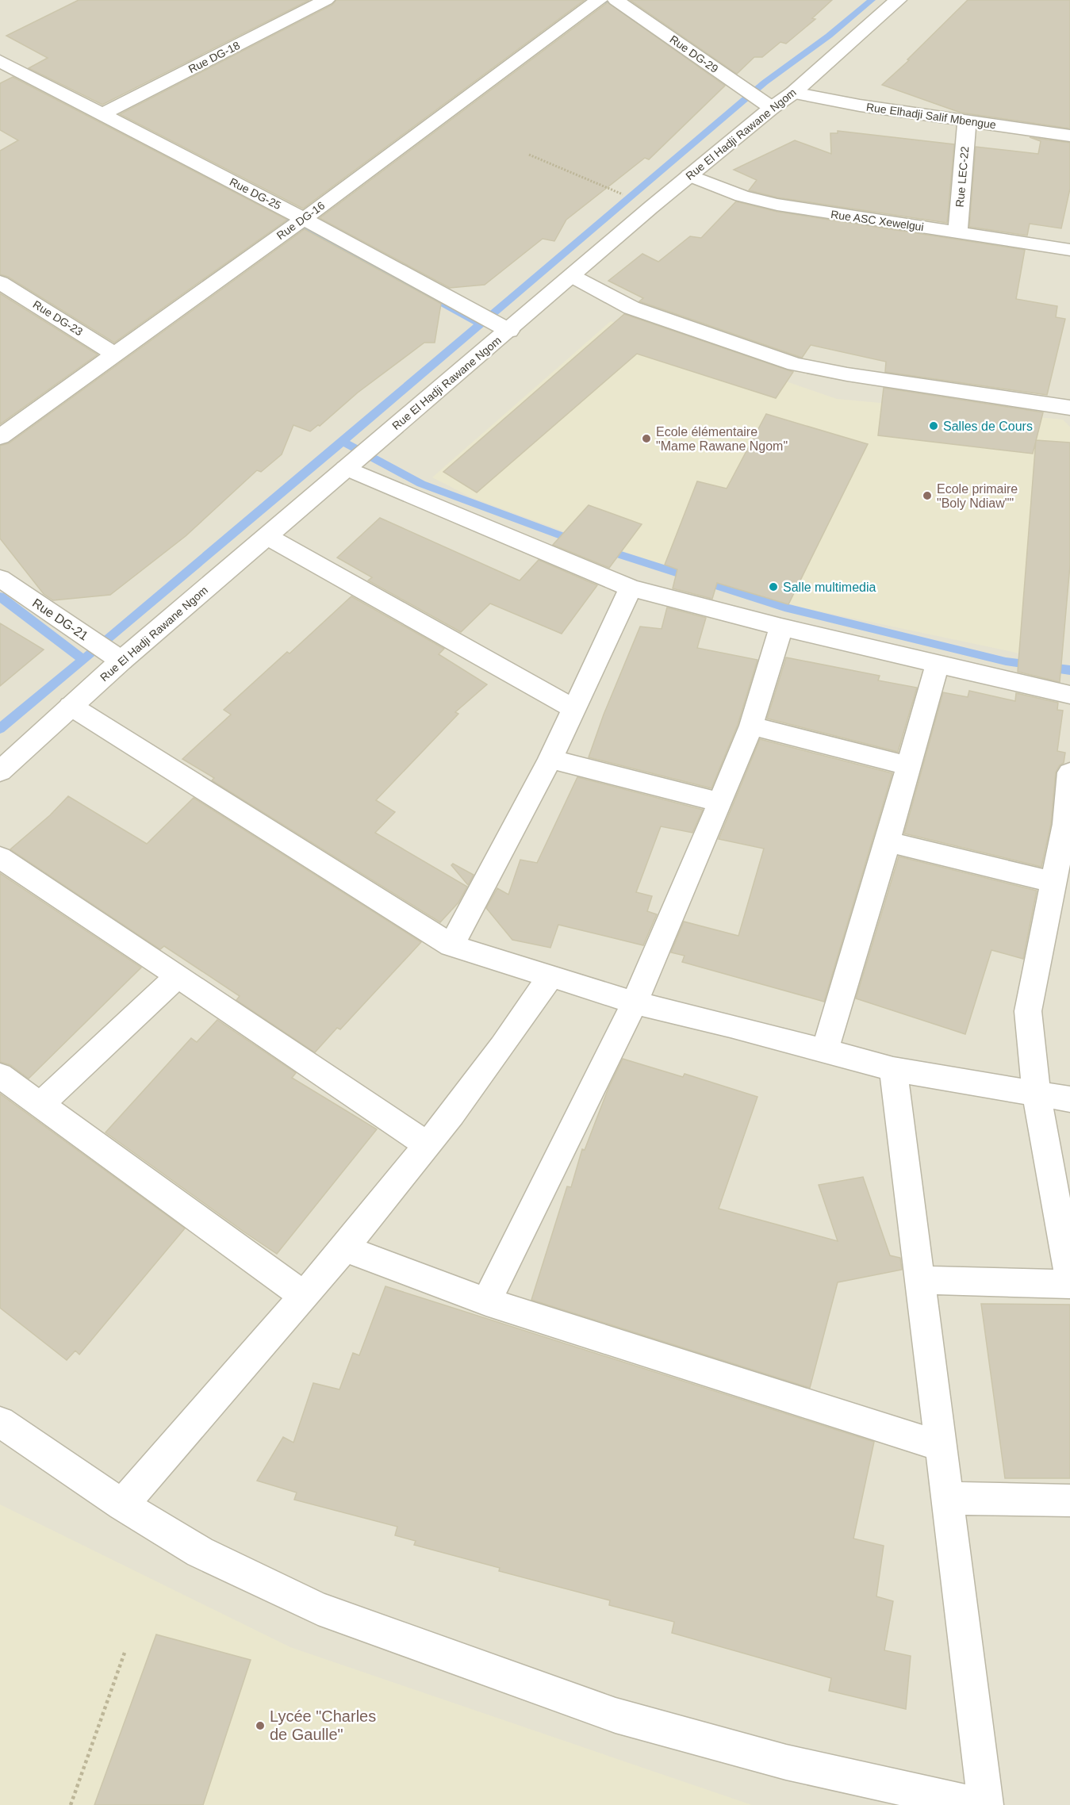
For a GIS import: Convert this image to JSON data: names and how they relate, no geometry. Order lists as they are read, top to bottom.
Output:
{
  "streets": {
    "street": [
      "Rue DG-29",
      "Rue DG-18",
      "Rue Elhadji Salif Mbengue",
      "Rue El Hadji Rawane Ngom",
      "Rue LEC-22",
      "Rue DG-25",
      "Rue DG-16",
      "Rue ASC Xewelgui",
      "Rue DG-23",
      "Rue DG-21"
    ]
  },
  "crossings": [
    ["Rue DG-29", "Rue El Hadji Rawane Ngom"],
    ["Rue DG-18", "Rue DG-25"],
    ["Rue Elhadji Salif Mbengue", "Rue El Hadji Rawane Ngom"],
    ["Rue Elhadji Salif Mbengue", "Rue LEC-22"],
    ["Rue El Hadji Rawane Ngom", "Rue DG-25"],
    ["Rue El Hadji Rawane Ngom", "Rue ASC Xewelgui"],
    ["Rue El Hadji Rawane Ngom", "Rue DG-21"],
    ["Rue LEC-22", "Rue ASC Xewelgui"],
    ["Rue DG-25", "Rue DG-16"],
    ["Rue DG-16", "Rue DG-23"]
  ],
  "places": [
    "Salles de Cours",
    "Ecole élémentaire \"Mame Rawane Ngom\"",
    "Ecole primaire \"Boly Ndiaw\"\"",
    "Salle multimedia",
    "Lycée \"Charles de Gaulle\""
  ]
}
